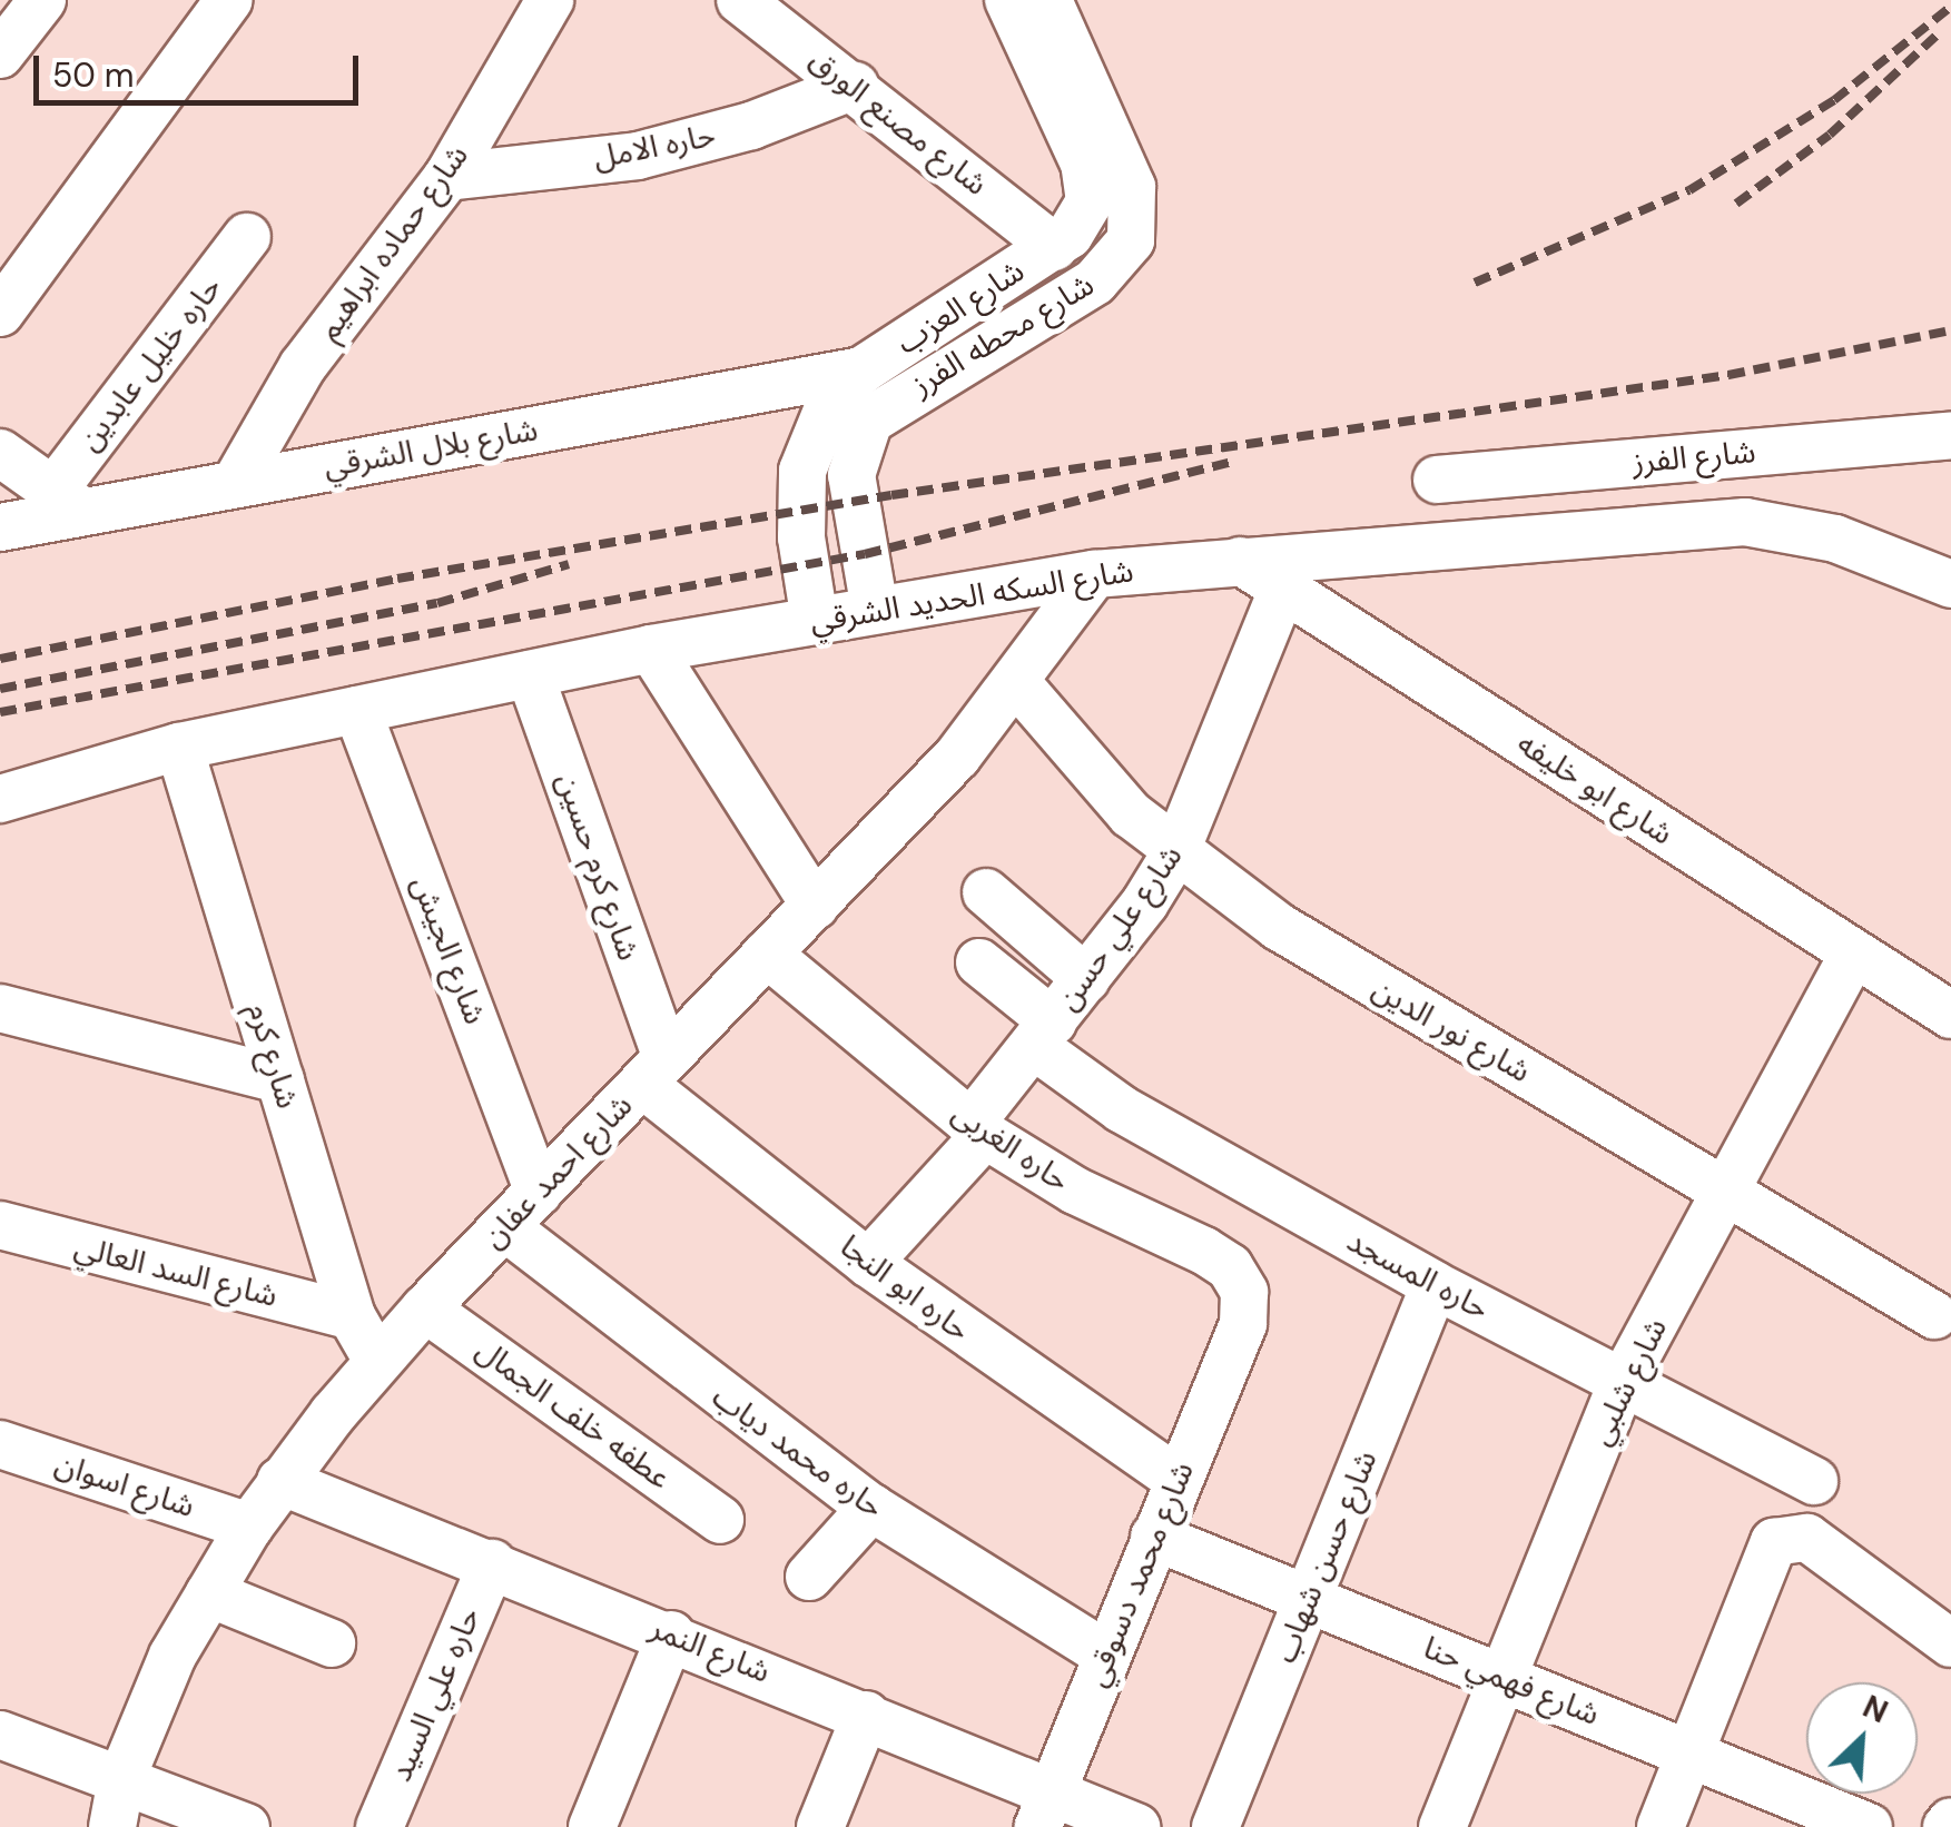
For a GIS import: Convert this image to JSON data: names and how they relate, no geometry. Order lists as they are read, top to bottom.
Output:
{
  "streets": {
    "street": [
      "شارع مصنع الورق",
      "حاره الامل",
      "شارع حماده ابراهيم",
      "شارع العزب",
      "شارع محطه الفرز",
      "حاره خليل عابدين",
      "شارع بلال الشرقي",
      "شارع الفرز",
      "شارع السكه الحديد الشرقي",
      "شارع ابو خليفه",
      "شارع كرم حسين",
      "شارع علي حسن",
      "شارع الجيش",
      "شارع نور الدين",
      "شارع كرم",
      "حاره الغربى",
      "شارع احمد عفان",
      "شارع السد العالي",
      "حاره المسجد",
      "حاره ابو النجا",
      "شارع شلبي",
      "عطفه خلف الجمال",
      "حاره محمد دياب",
      "شارع اسوان",
      "شارع حسن شهاب",
      "شارع محمد دسوقي",
      "شارع النمر",
      "شارع فهمي حنا",
      "حاره علي السيد"
    ]
  },
  "crossings": [
    ["شارع مصنع الورق", "حاره الامل"],
    ["شارع مصنع الورق", "شارع العزب"],
    ["حاره الامل", "شارع حماده ابراهيم"],
    ["شارع حماده ابراهيم", "شارع بلال الشرقي"],
    ["شارع العزب", "شارع بلال الشرقي"],
    ["شارع العزب", "شارع السكه الحديد الشرقي"],
    ["شارع محطه الفرز", "شارع السكه الحديد الشرقي"],
    ["حاره خليل عابدين", "شارع بلال الشرقي"],
    ["شارع السكه الحديد الشرقي", "شارع ابو خليفه"],
    ["شارع السكه الحديد الشرقي", "شارع كرم حسين"],
    ["شارع السكه الحديد الشرقي", "شارع الجيش"],
    ["شارع السكه الحديد الشرقي", "شارع كرم"],
    ["شارع السكه الحديد الشرقي", "شارع احمد عفان"],
    ["شارع ابو خليفه", "شارع علي حسن"],
    ["شارع ابو خليفه", "شارع شلبي"],
    ["شارع كرم حسين", "شارع احمد عفان"],
    ["شارع كرم حسين", "حاره ابو النجا"],
    ["شارع علي حسن", "شارع نور الدين"],
    ["شارع علي حسن", "حاره الغربى"],
    ["شارع علي حسن", "حاره المسجد"],
    ["شارع علي حسن", "حاره ابو النجا"],
    ["شارع الجيش", "شارع احمد عفان"],
    ["شارع نور الدين", "شارع احمد عفان"],
    ["شارع نور الدين", "شارع شلبي"],
    ["شارع كرم", "شارع احمد عفان"],
    ["شارع كرم", "شارع السد العالي"],
    ["حاره الغربى", "شارع احمد عفان"],
    ["حاره الغربى", "شارع محمد دسوقي"],
    ["شارع احمد عفان", "حاره ابو النجا"],
    ["شارع احمد عفان", "عطفه خلف الجمال"],
    ["شارع احمد عفان", "حاره محمد دياب"],
    ["شارع احمد عفان", "شارع اسوان"],
    ["شارع احمد عفان", "شارع النمر"],
    ["حاره المسجد", "شارع شلبي"],
    ["حاره المسجد", "شارع حسن شهاب"],
    ["حاره ابو النجا", "شارع محمد دسوقي"],
    ["شارع شلبي", "شارع فهمي حنا"],
    ["حاره محمد دياب", "شارع محمد دسوقي"],
    ["شارع حسن شهاب", "شارع فهمي حنا"],
    ["شارع محمد دسوقي", "شارع النمر"],
    ["شارع محمد دسوقي", "شارع فهمي حنا"],
    ["شارع النمر", "حاره علي السيد"]
  ],
  "scale_bar": "50 m",
  "north": "top right"
}
